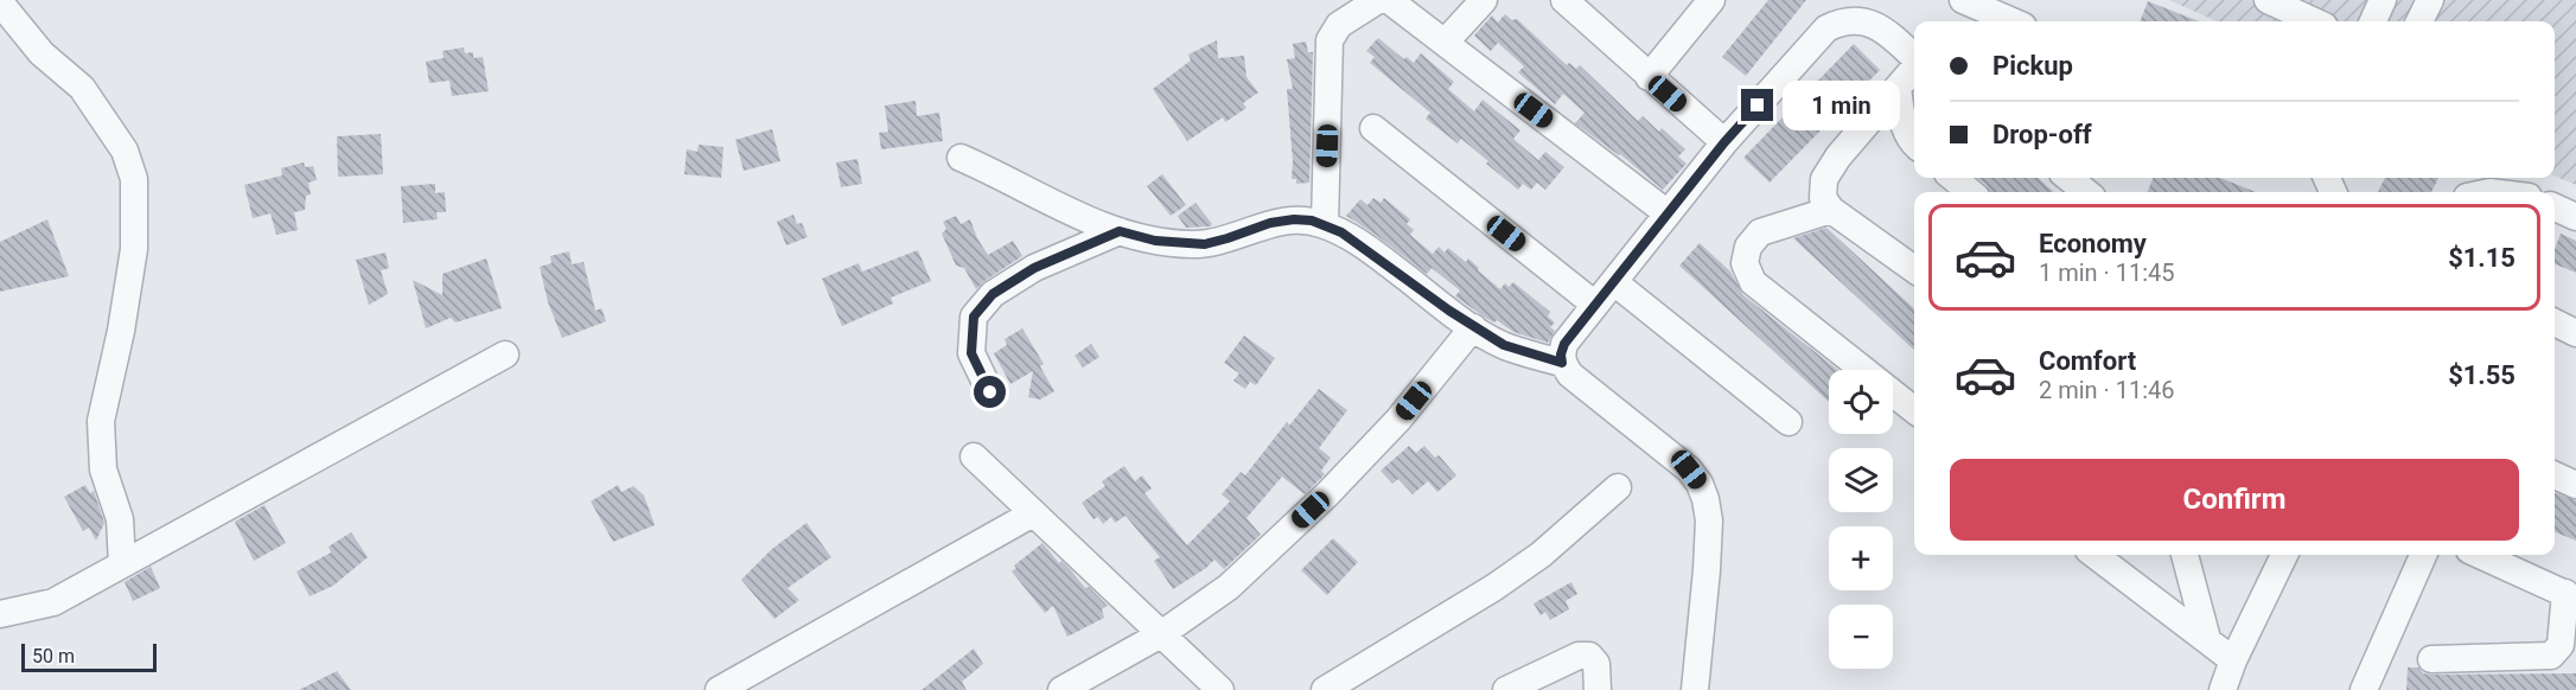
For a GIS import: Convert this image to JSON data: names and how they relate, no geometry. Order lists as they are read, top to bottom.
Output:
{
  "scale_bar": "50 m",
  "page": {
    "banner": ["Pickup", "Drop-off"],
    "bubble": "1 min",
    "list": [
      {
        "name": "Economy",
        "note": "1 min · 11:45",
        "value": "$1.15"
      },
      {
        "name": "Comfort",
        "note": "2 min · 11:46",
        "value": "$1.55"
      }
    ],
    "map_buttons": ["+", "−"],
    "buttons": "Confirm",
    "scale": "50 m"
  }
}
